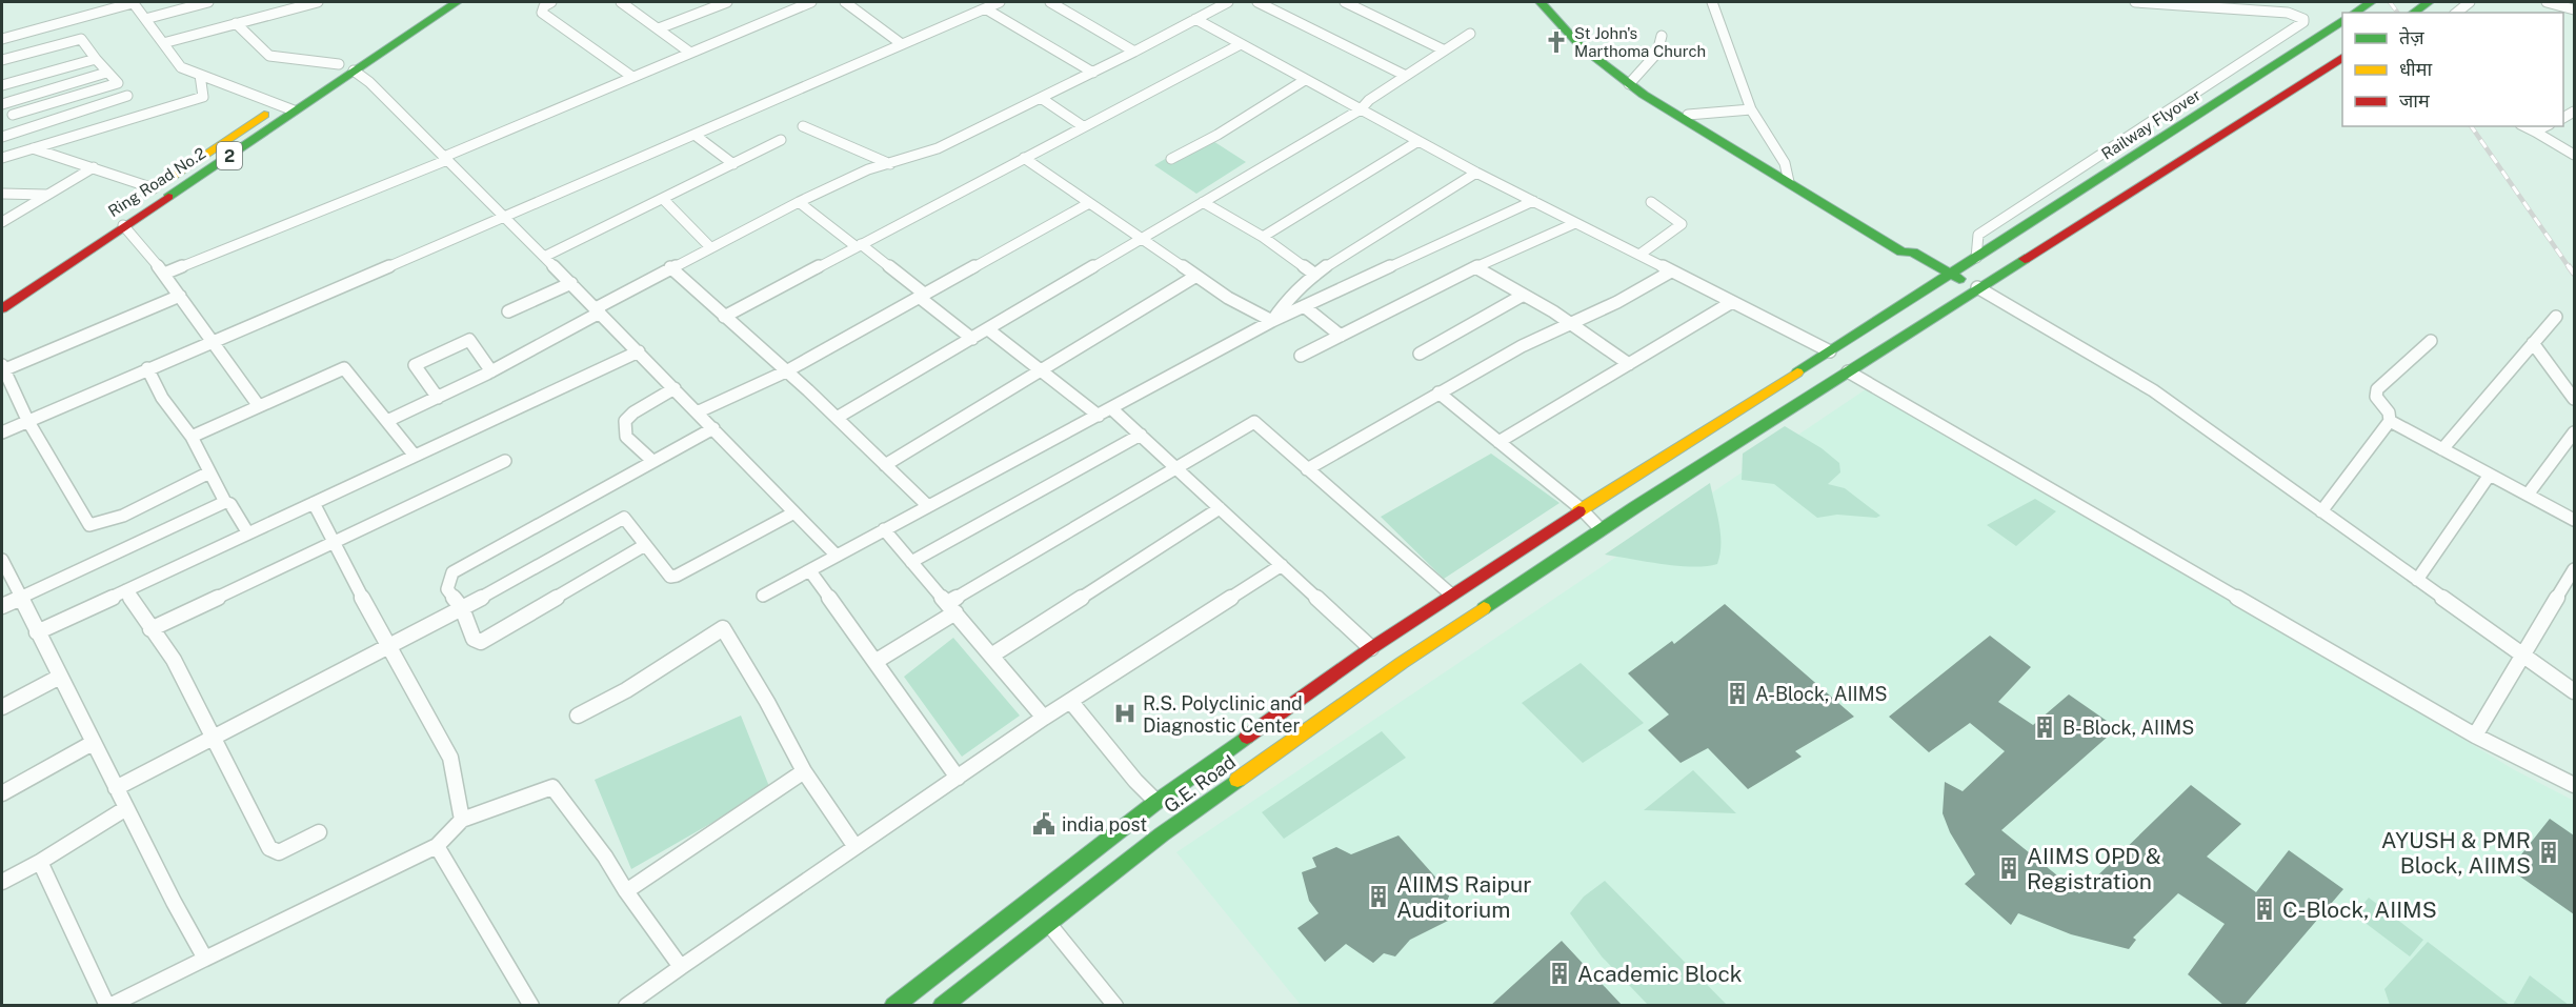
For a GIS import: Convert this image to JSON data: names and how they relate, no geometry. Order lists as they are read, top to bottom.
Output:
{
  "streets": {
    "main road": [
      "Railway Flyover",
      "2",
      "Ring Road No.2",
      "G.E. Road"
    ]
  },
  "places": {
    "church": ["St John's Marthoma Church"],
    "building": [
      "A-Block, AIIMS",
      "B-Block, AIIMS",
      "AYUSH & PMR Block, AIIMS",
      "AIIMS OPD & Registration",
      "AIIMS Raipur Auditorium",
      "C-Block, AIIMS",
      "Academic Block"
    ],
    "hospital": ["R.S. Polyclinic and Diagnostic Center"],
    "public building": ["india post"]
  },
  "legend": ["तेज़", "धीमा", "जाम"]
}
